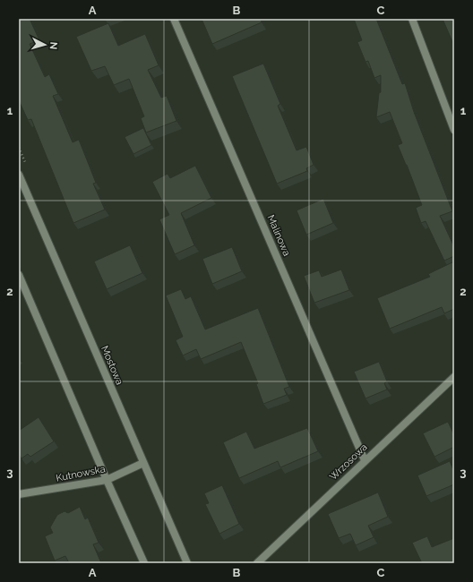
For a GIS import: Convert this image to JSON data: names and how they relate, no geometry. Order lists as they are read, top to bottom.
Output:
{
  "streets": {
    "street": [
      "Malinowa",
      "Mostowa",
      "Wrzosowa",
      "Kutnowska"
    ]
  },
  "crossings": [
    ["Malinowa", "Wrzosowa"],
    ["Mostowa", "Kutnowska"]
  ],
  "north": "right",
  "grid": {
    "columns": ["A", "B", "C"],
    "rows": ["1", "2", "3"]
  }
}
